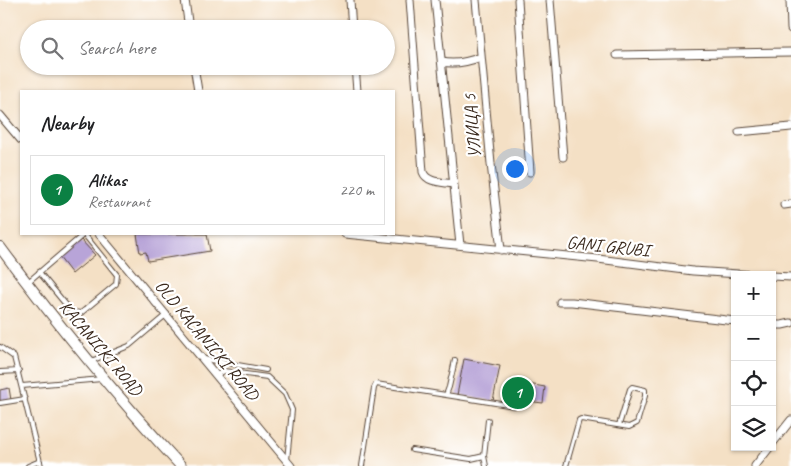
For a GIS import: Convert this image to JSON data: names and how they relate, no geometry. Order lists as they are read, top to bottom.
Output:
{
  "streets": {
    "street": [
      "УЛИЦА 5",
      "GANI GRUBI",
      "OLD KACANICKI ROAD",
      "KACANICKI ROAD"
    ]
  },
  "crossings": [
    ["УЛИЦА 5", "GANI GRUBI"]
  ],
  "page": {
    "search": "Search here",
    "heading": "Nearby",
    "list": [
      {
        "mark": "1",
        "name": "Alikas",
        "note": "Restaurant",
        "value": "220 m"
      }
    ],
    "map_buttons": ["+", "−"],
    "pins": "1"
  }
}
